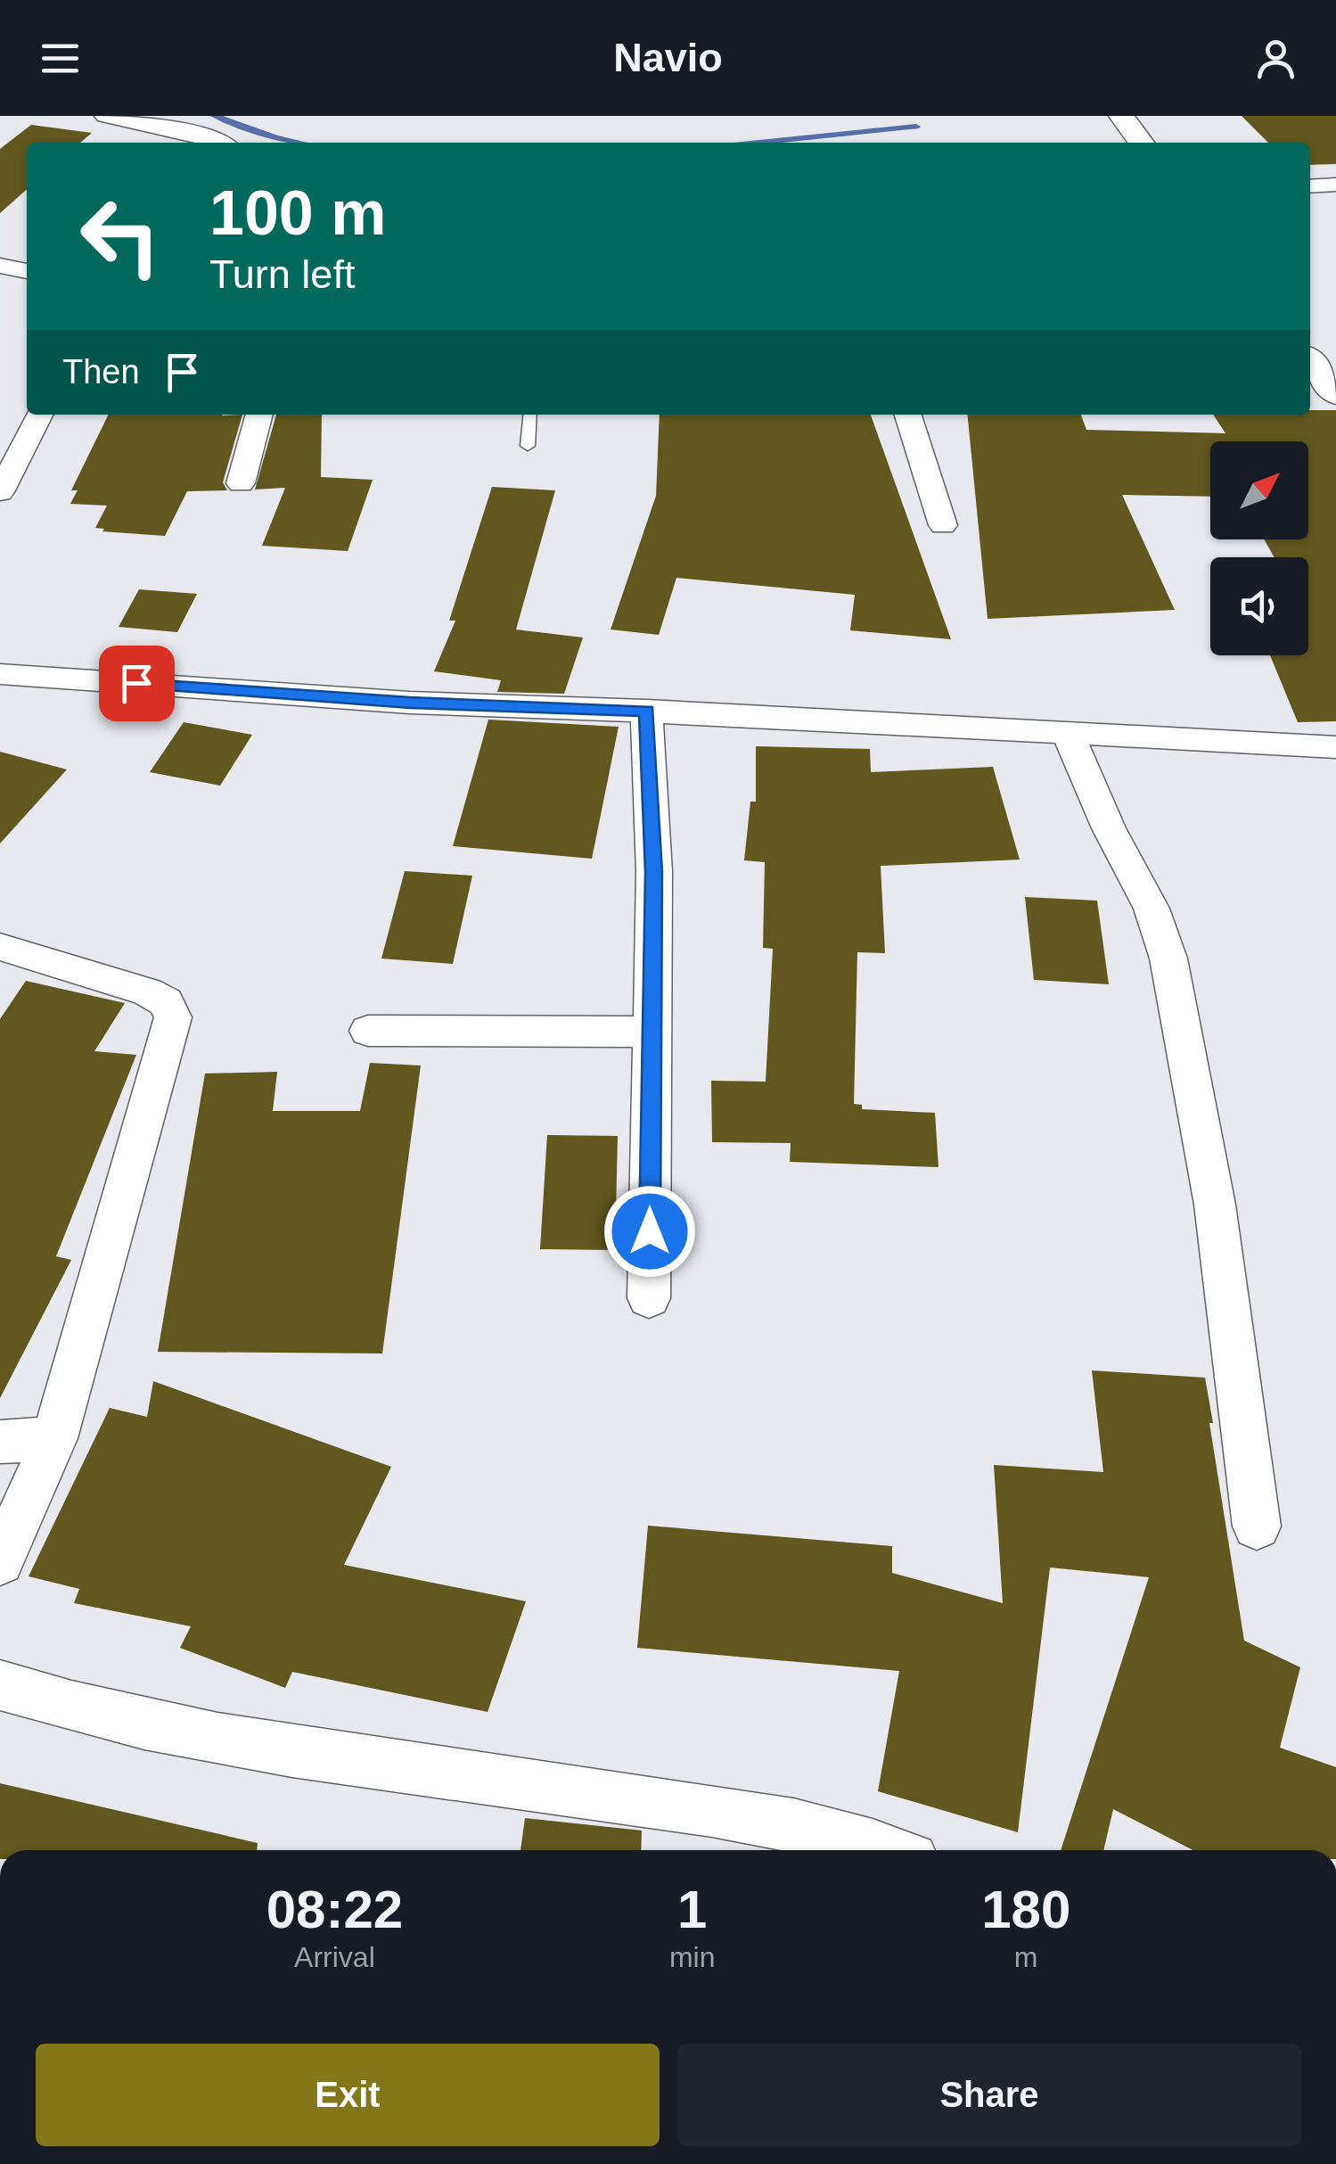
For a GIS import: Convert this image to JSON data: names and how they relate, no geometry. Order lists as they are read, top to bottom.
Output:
{
  "north": "top right",
  "page": {
    "header": "Navio",
    "turn": ["100 m", "Turn left"],
    "then": "Then",
    "eta": [
      "08:22",
      "Arrival",
      "1",
      "min",
      "180",
      "m"
    ],
    "buttons": ["Exit", "Share"]
  }
}
